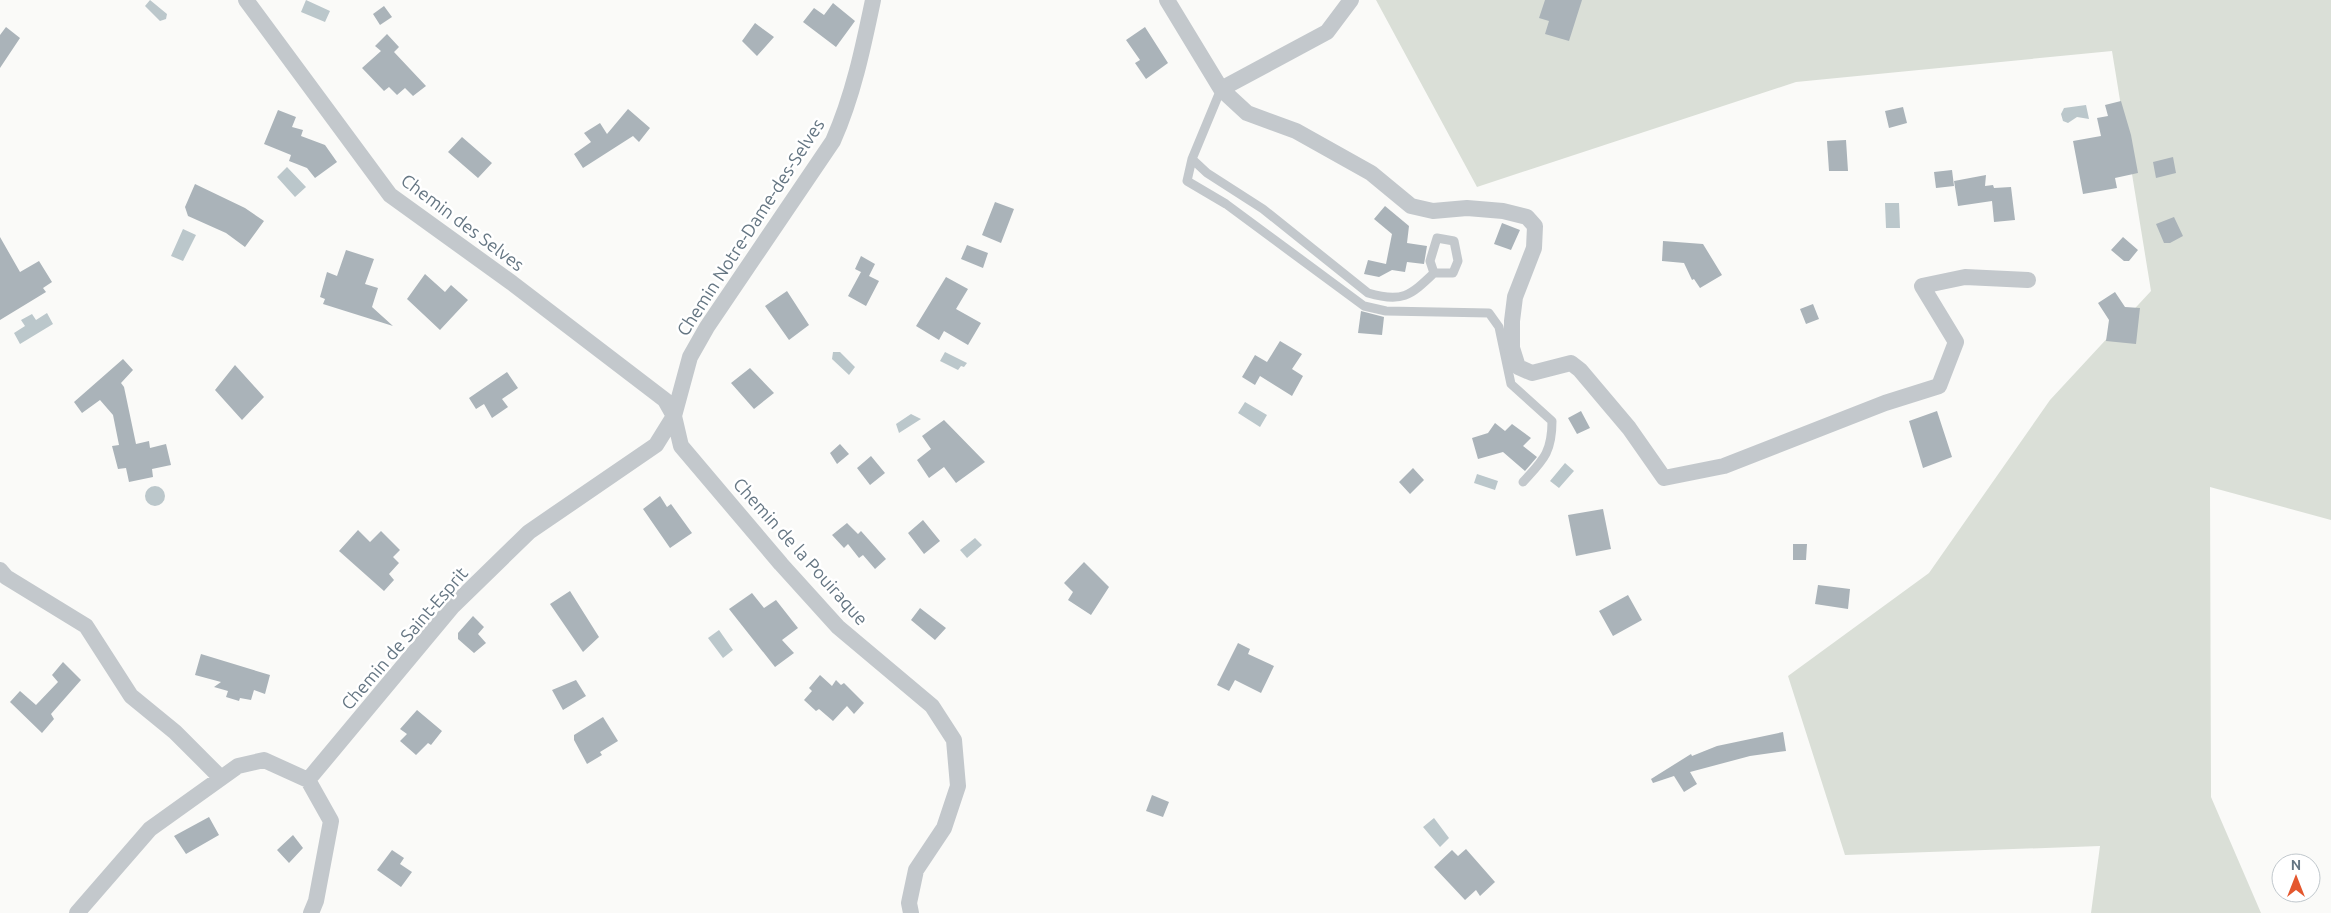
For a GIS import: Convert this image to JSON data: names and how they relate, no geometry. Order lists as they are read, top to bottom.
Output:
{
  "streets": {
    "street": [
      "Chemin des Selves",
      "Chemin Notre-Dame-des-Selves",
      "Chemin de la Pouiraque",
      "Chemin de Saint-Esprit"
    ]
  },
  "crossings": [
    ["Chemin des Selves", "Chemin Notre-Dame-des-Selves"],
    ["Chemin des Selves", "Chemin de la Pouiraque"],
    ["Chemin des Selves", "Chemin de Saint-Esprit"],
    ["Chemin Notre-Dame-des-Selves", "Chemin de la Pouiraque"],
    ["Chemin Notre-Dame-des-Selves", "Chemin de Saint-Esprit"],
    ["Chemin de la Pouiraque", "Chemin de Saint-Esprit"]
  ],
  "north": "top"
}
